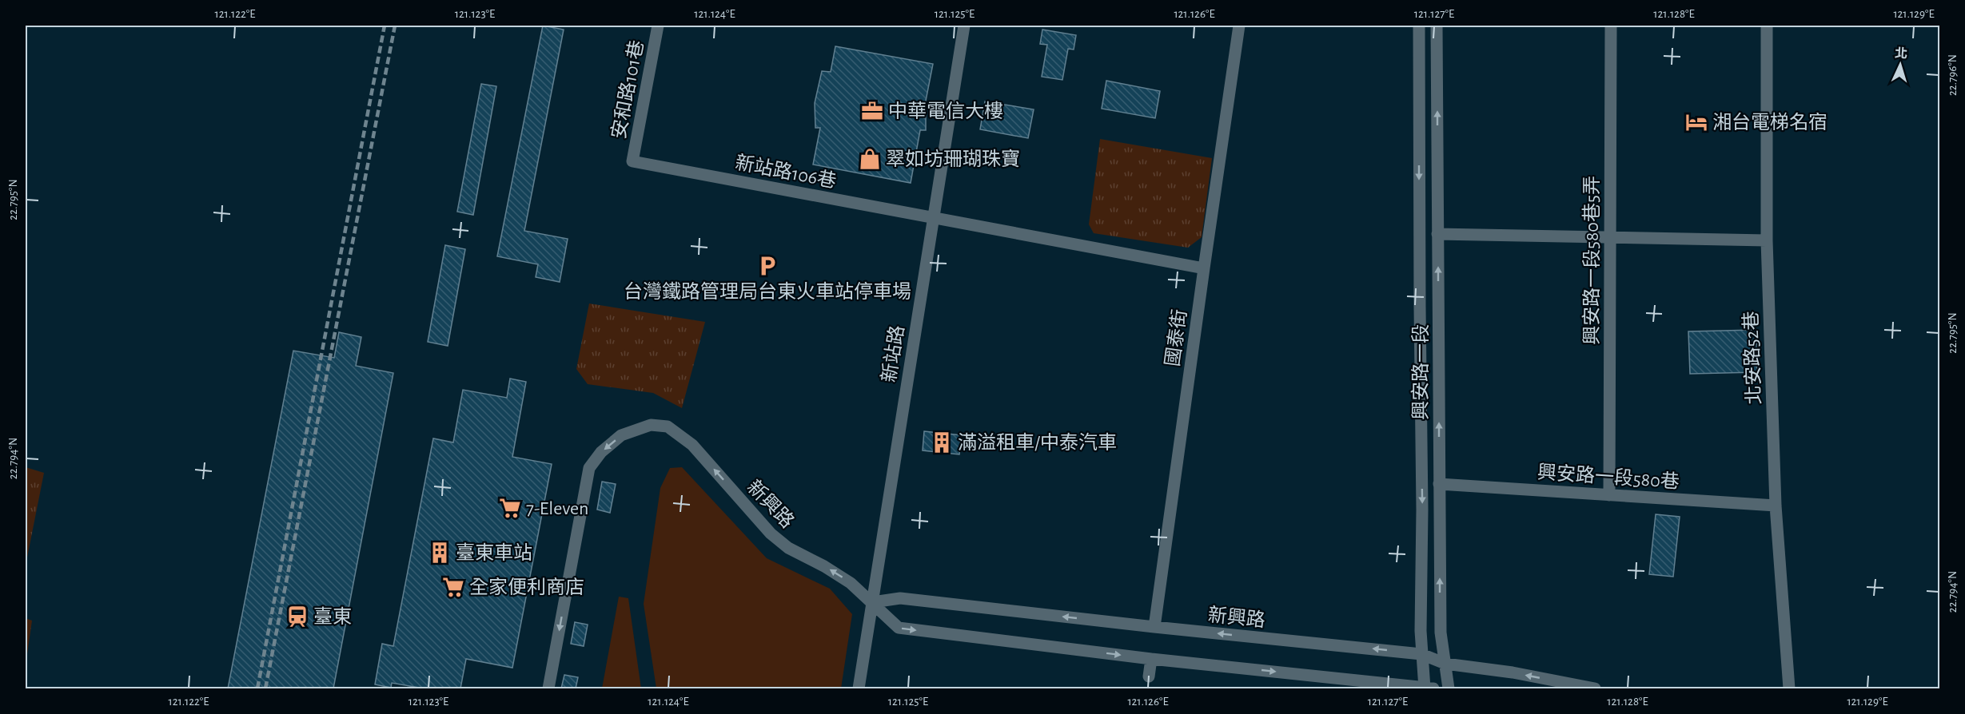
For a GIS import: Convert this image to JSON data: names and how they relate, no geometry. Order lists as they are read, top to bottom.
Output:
{
  "streets": {
    "street": [
      "安和路101巷",
      "新站路106巷",
      "興安路一段580巷5弄",
      "國泰街",
      "新站路",
      "北安路52巷",
      "興安路一段",
      "興安路一段580巷",
      "新興路"
    ]
  },
  "crossings": [
    ["安和路101巷", "新站路106巷"],
    ["新站路106巷", "國泰街"],
    ["新站路106巷", "新站路"],
    ["興安路一段580巷5弄", "興安路一段580巷"],
    ["國泰街", "新興路"],
    ["新站路", "新興路"],
    ["北安路52巷", "興安路一段580巷"],
    ["興安路一段", "興安路一段580巷"],
    ["興安路一段", "新興路"]
  ],
  "places": {
    "office": ["中華電信大樓"],
    "hotel": ["湘台電梯名宿"],
    "shop": ["翠如坊珊瑚珠寶"],
    "parking": ["台灣鐵路管理局台東火車站停車場"],
    "building": ["滿溢租車/中泰汽車", "臺東車站"],
    "supermarket": ["7-Eleven", "全家便利商店"],
    "station": ["臺東"]
  },
  "north": "top",
  "coordinates": [
    "121.122°E",
    "121.123°E",
    "121.124°E",
    "121.125°E",
    "121.126°E",
    "121.127°E",
    "121.128°E",
    "121.129°E",
    "22.796°N",
    "22.795°N",
    "22.794°N"
  ]
}
